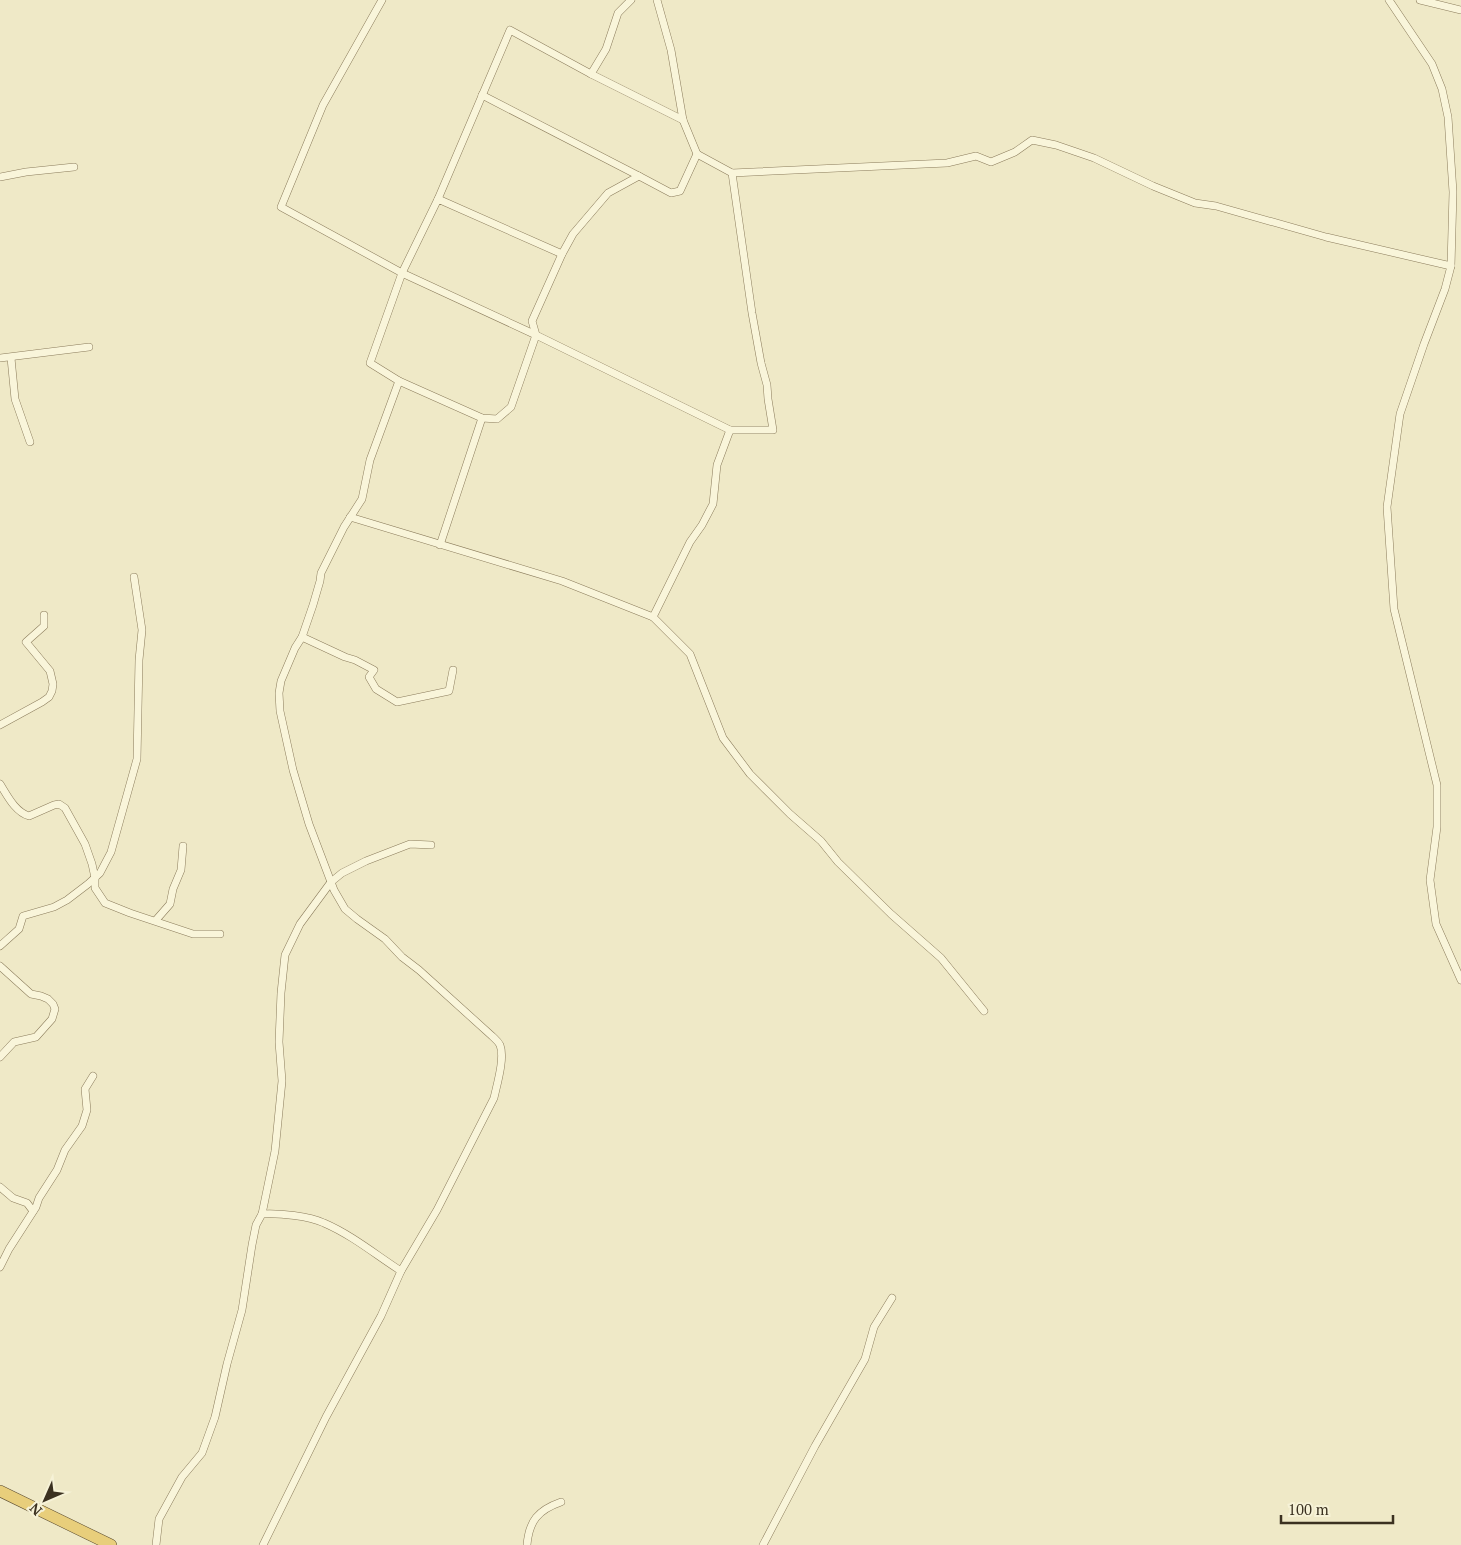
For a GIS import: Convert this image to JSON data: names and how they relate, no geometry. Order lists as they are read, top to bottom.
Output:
{
  "scale_bar": "100 m",
  "north": "bottom left"
}
